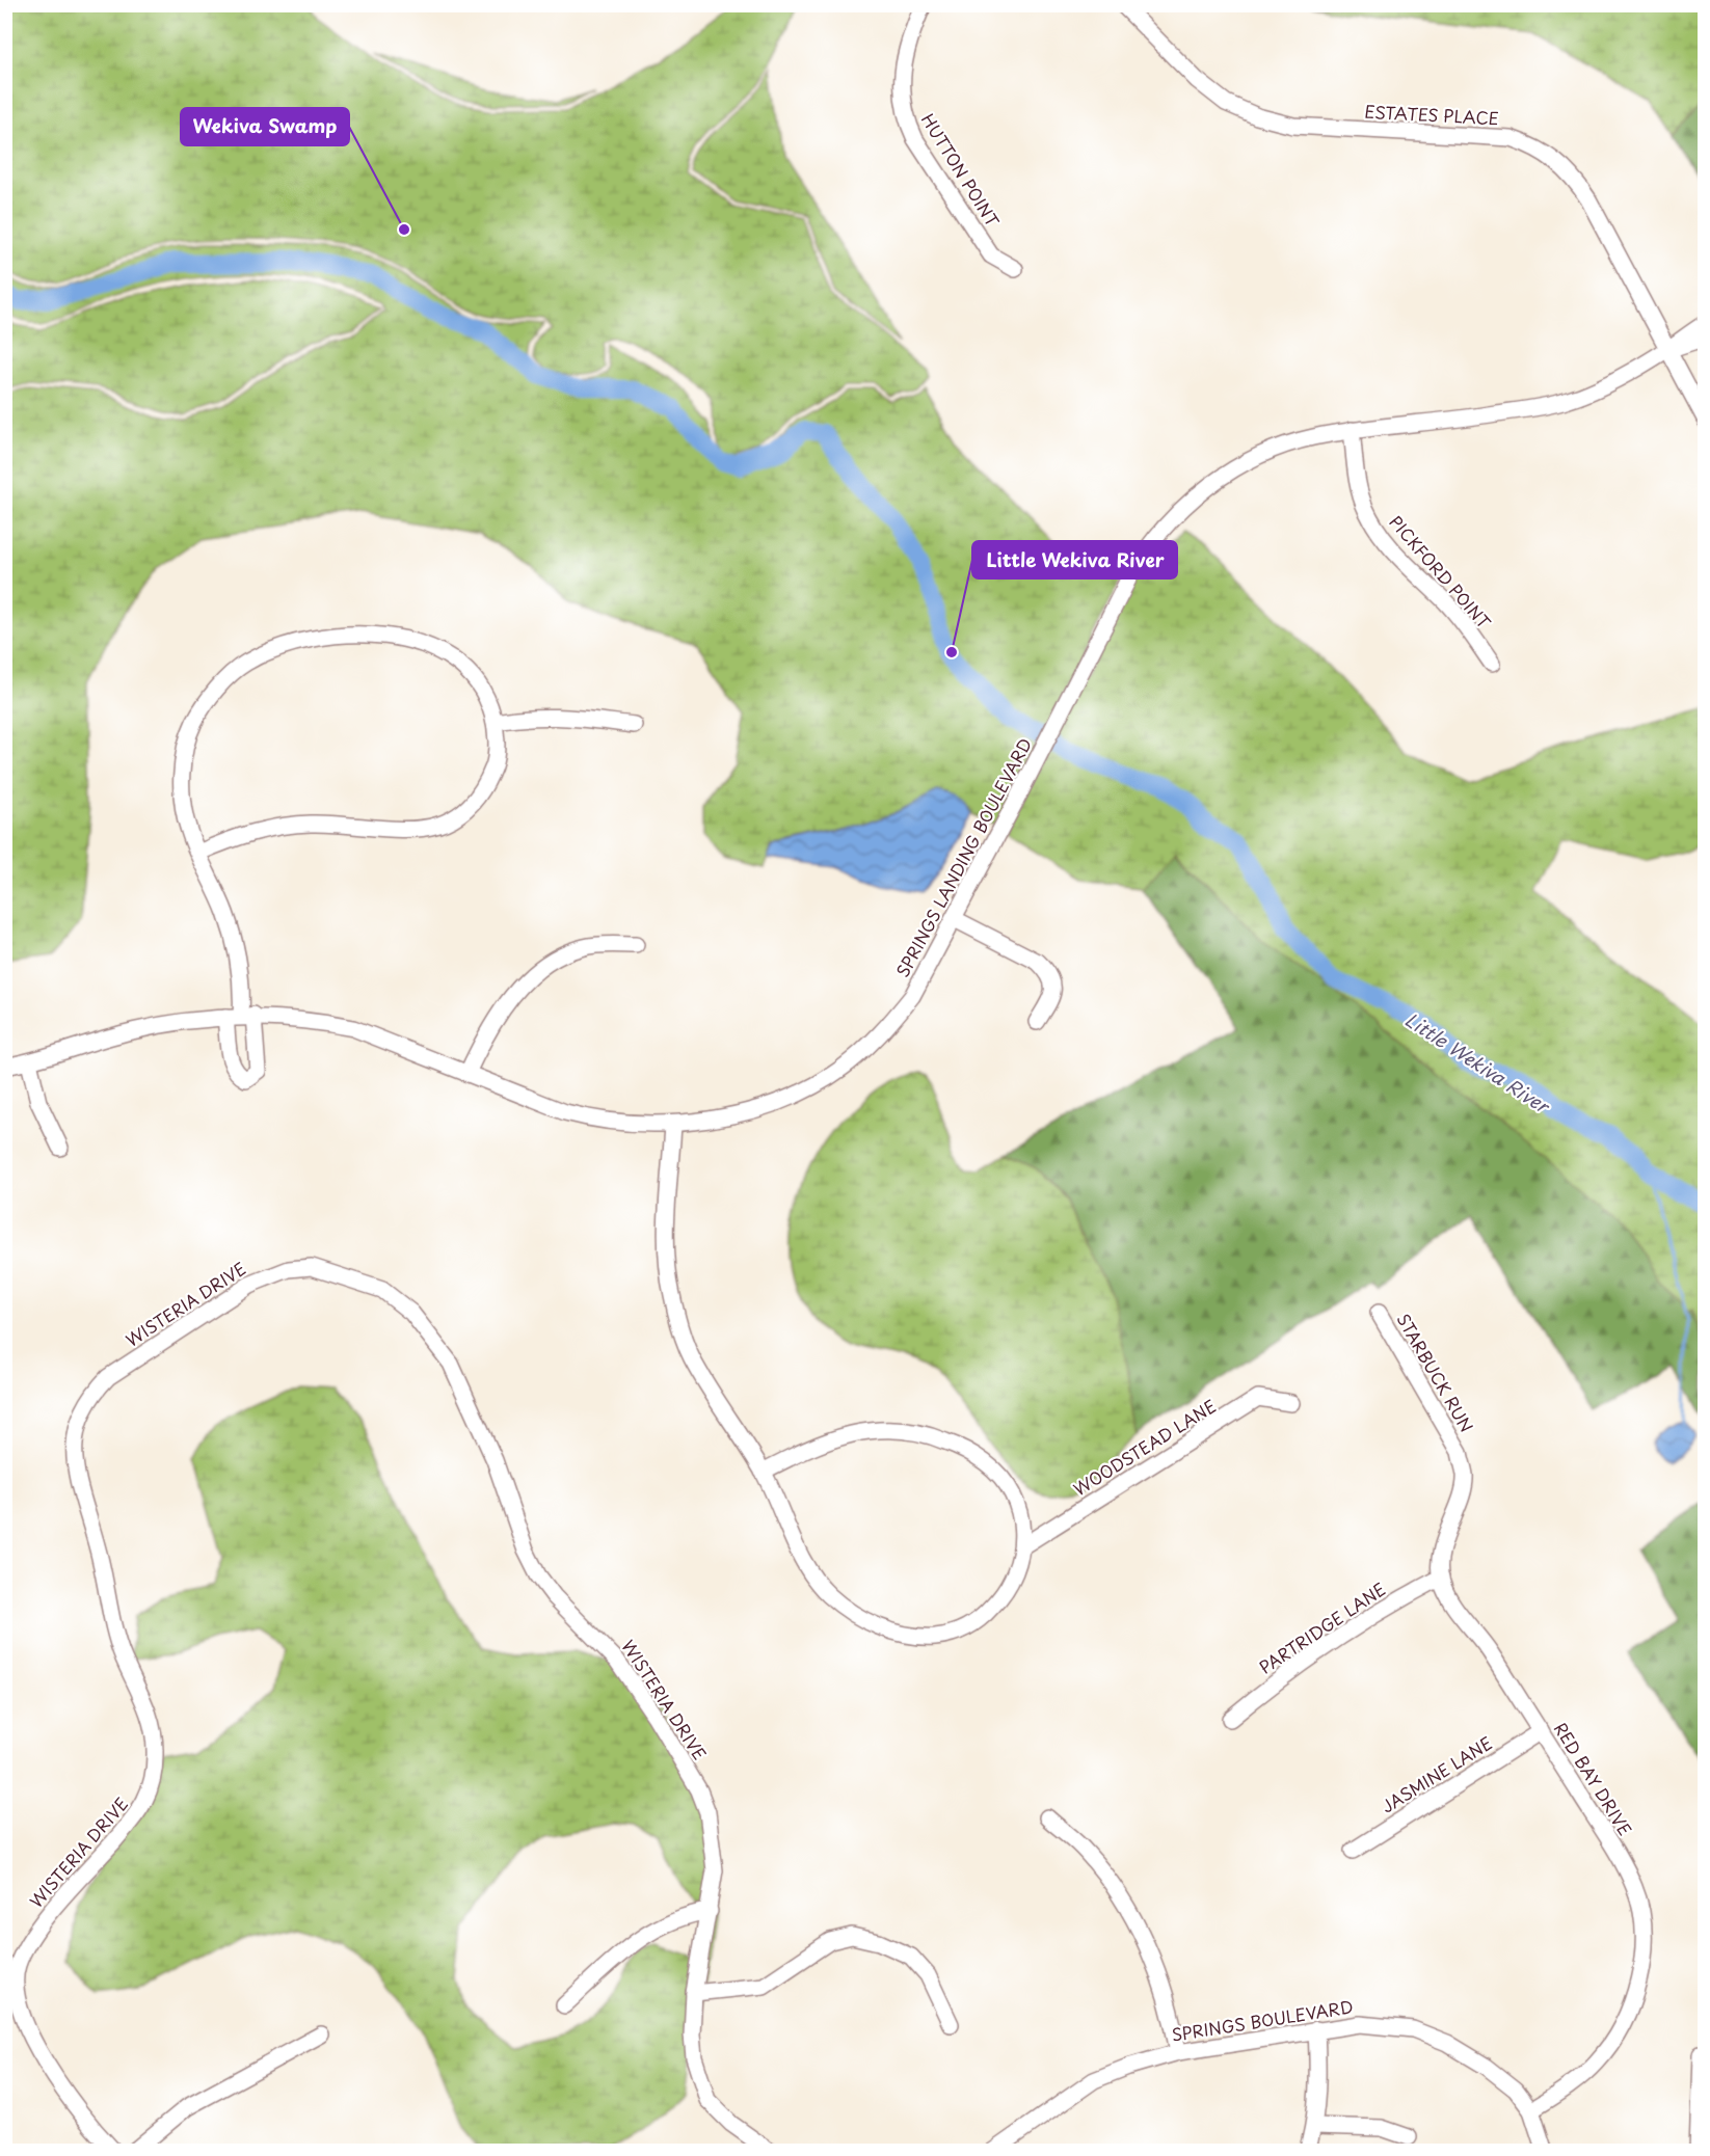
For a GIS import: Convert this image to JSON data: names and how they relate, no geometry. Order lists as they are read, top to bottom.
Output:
{
  "streets": {
    "street": [
      "ESTATES PLACE",
      "HUTTON POINT",
      "PICKFORD POINT",
      "SPRINGS LANDING BOULEVARD",
      "WISTERIA DRIVE",
      "STARBUCK RUN",
      "WOODSTEAD LANE",
      "PARTRIDGE LANE",
      "JASMINE LANE",
      "RED BAY DRIVE",
      "SPRINGS BOULEVARD"
    ]
  },
  "crossings": [
    ["ESTATES PLACE", "SPRINGS LANDING BOULEVARD"],
    ["PICKFORD POINT", "SPRINGS LANDING BOULEVARD"],
    ["STARBUCK RUN", "PARTRIDGE LANE"],
    ["STARBUCK RUN", "RED BAY DRIVE"],
    ["PARTRIDGE LANE", "RED BAY DRIVE"],
    ["JASMINE LANE", "RED BAY DRIVE"],
    ["RED BAY DRIVE", "SPRINGS BOULEVARD"]
  ],
  "water": ["Little Wekiva River"],
  "places": ["Wekiva Swamp", "Little Wekiva River"]
}
